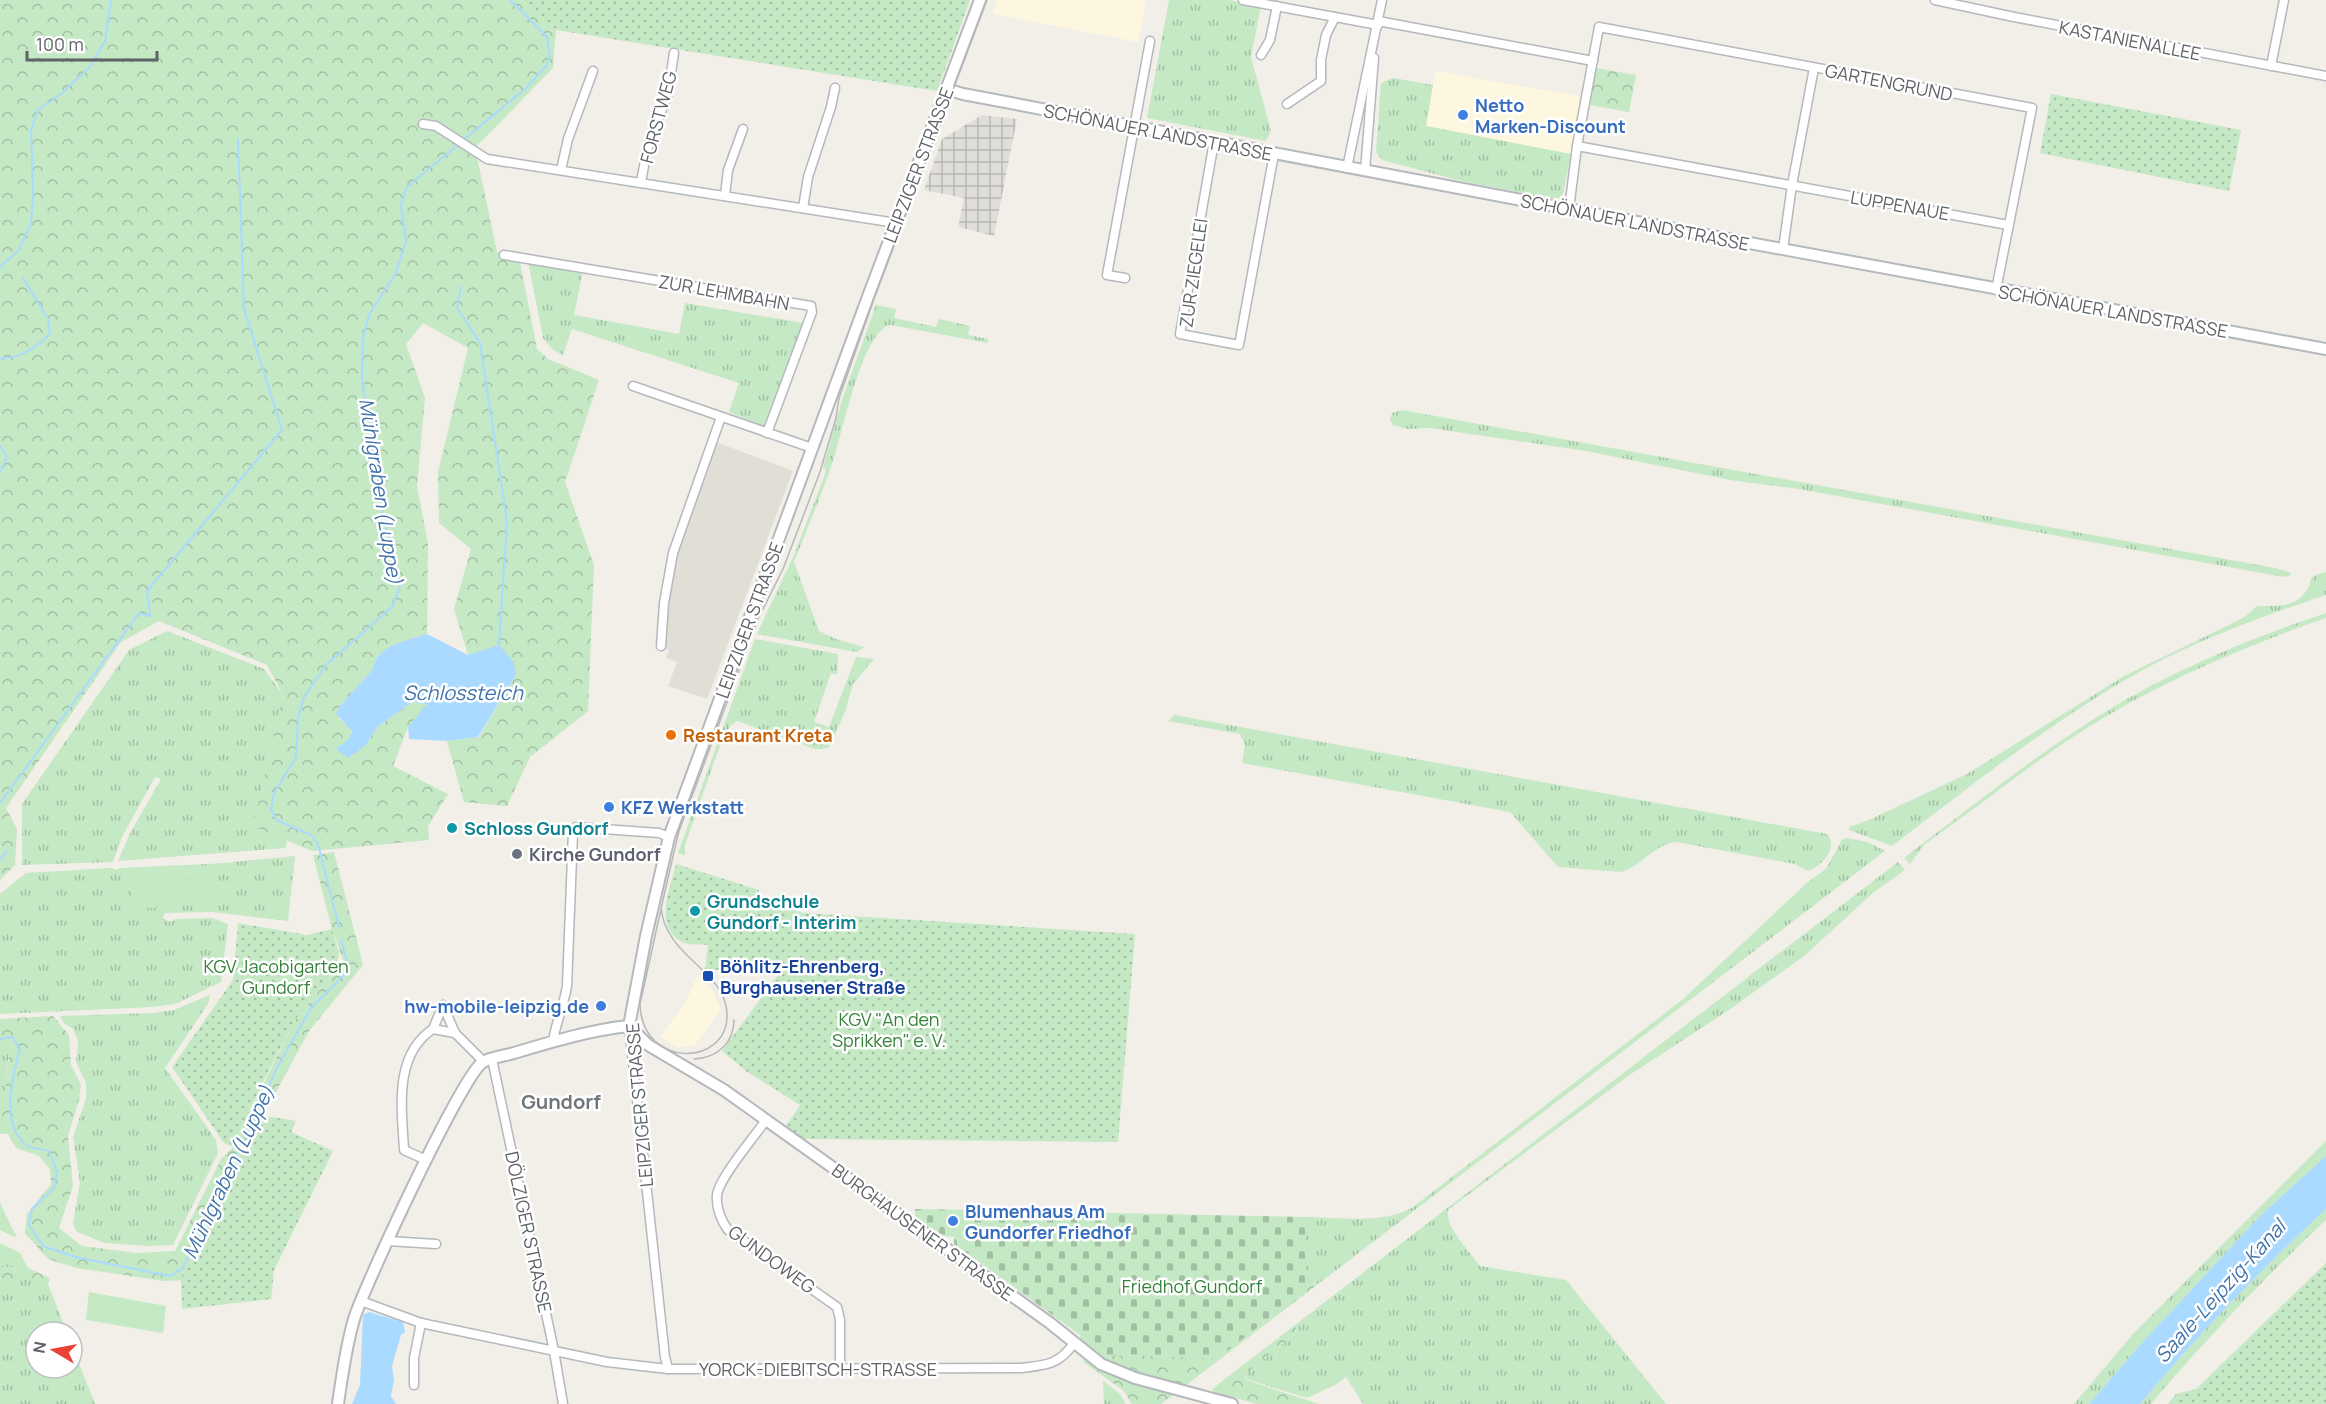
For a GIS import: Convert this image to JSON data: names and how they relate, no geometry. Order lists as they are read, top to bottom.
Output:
{
  "streets": {
    "street": [
      "KASTANIENALLEE",
      "GARTENGRUND",
      "FORSTWEG",
      "SCHÖNAUER LANDSTRASSE",
      "LEIPZIGER STRASSE",
      "LUPPENAUE",
      "ZUR ZIEGELEI",
      "ZUR LEHMBAHN",
      "DÖLZIGER STRASSE",
      "BURGHAUSENER STRASSE",
      "GUNDOWEG",
      "YORCK-DIEBITSCH-STRASSE"
    ]
  },
  "crossings": [
    ["GARTENGRUND", "SCHÖNAUER LANDSTRASSE"],
    ["GARTENGRUND", "LUPPENAUE"],
    ["FORSTWEG", "LEIPZIGER STRASSE"],
    ["SCHÖNAUER LANDSTRASSE", "LEIPZIGER STRASSE"],
    ["SCHÖNAUER LANDSTRASSE", "ZUR ZIEGELEI"],
    ["LEIPZIGER STRASSE", "BURGHAUSENER STRASSE"],
    ["LEIPZIGER STRASSE", "YORCK-DIEBITSCH-STRASSE"],
    ["DÖLZIGER STRASSE", "YORCK-DIEBITSCH-STRASSE"],
    ["BURGHAUSENER STRASSE", "GUNDOWEG"],
    ["BURGHAUSENER STRASSE", "YORCK-DIEBITSCH-STRASSE"],
    ["GUNDOWEG", "YORCK-DIEBITSCH-STRASSE"]
  ],
  "districts": ["Gundorf"],
  "water": ["Mühlgraben (Luppe)", "Schlossteich", "Saale-Leipzig-Kanal"],
  "parks": ["KGV Jacobigarten Gundorf", "KGV \"An den Sprikken\" e. V.", "Friedhof Gundorf"],
  "places": {
    "other": [
      "Netto Marken-Discount",
      "Restaurant Kreta",
      "KFZ Werkstatt",
      "Schloss Gundorf",
      "Kirche Gundorf",
      "Grundschule Gundorf - Interim",
      "hw-mobile-leipzig.de",
      "Blumenhaus Am Gundorfer Friedhof"
    ],
    "transit": ["Böhlitz-Ehrenberg, Burghausener Straße"]
  },
  "scale_bar": "100 m",
  "north": "left"
}
